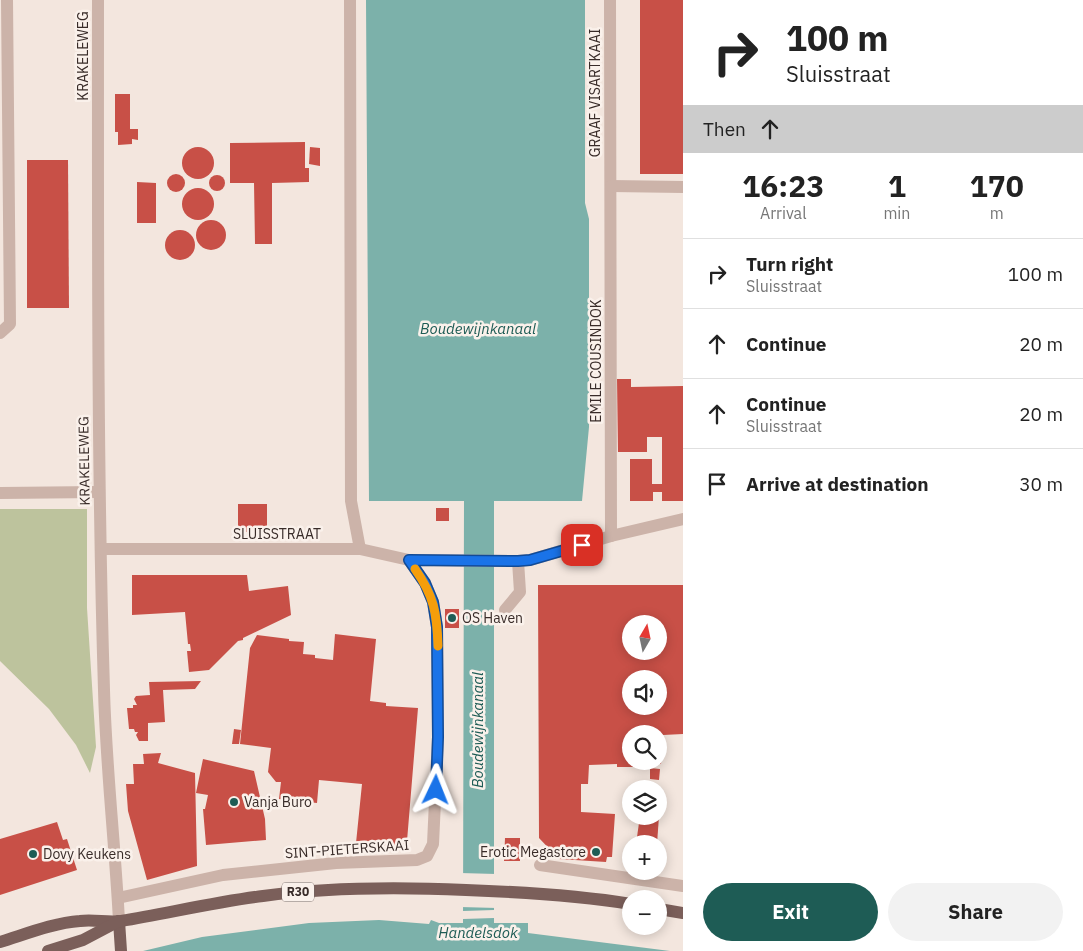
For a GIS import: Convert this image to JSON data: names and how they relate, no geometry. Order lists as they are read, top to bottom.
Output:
{
  "streets": {
    "main road": ["R30"],
    "street": [
      "KRAKELEWEG",
      "GRAAF VISARTKAAI",
      "EMILE COUSINDOK",
      "SLUISSTRAAT",
      "SINT-PIETERSKAAI"
    ]
  },
  "crossings": [
    ["KRAKELEWEG", "SLUISSTRAAT"],
    ["KRAKELEWEG", "SINT-PIETERSKAAI"],
    ["KRAKELEWEG", "R30"],
    ["GRAAF VISARTKAAI", "EMILE COUSINDOK"],
    ["SLUISSTRAAT", "SINT-PIETERSKAAI"]
  ],
  "water": ["Boudewijnkanaal", "Handelsdok"],
  "places": [
    "OS Haven",
    "Vanja Buro",
    "Erotic Megastore",
    "Dovy Keukens"
  ],
  "north": "top",
  "page": {
    "turn": ["100 m", "Sluisstraat"],
    "then": "Then",
    "eta": [
      "16:23",
      "Arrival",
      "1",
      "min",
      "170",
      "m"
    ],
    "list": [
      {
        "name": "Turn right",
        "note": "Sluisstraat",
        "value": "100 m"
      },
      {
        "name": "Continue",
        "value": "20 m"
      },
      {
        "name": "Continue",
        "note": "Sluisstraat",
        "value": "20 m"
      },
      {
        "name": "Arrive at destination",
        "value": "30 m"
      }
    ],
    "map_buttons": ["+", "−"],
    "buttons": ["Exit", "Share"]
  }
}
